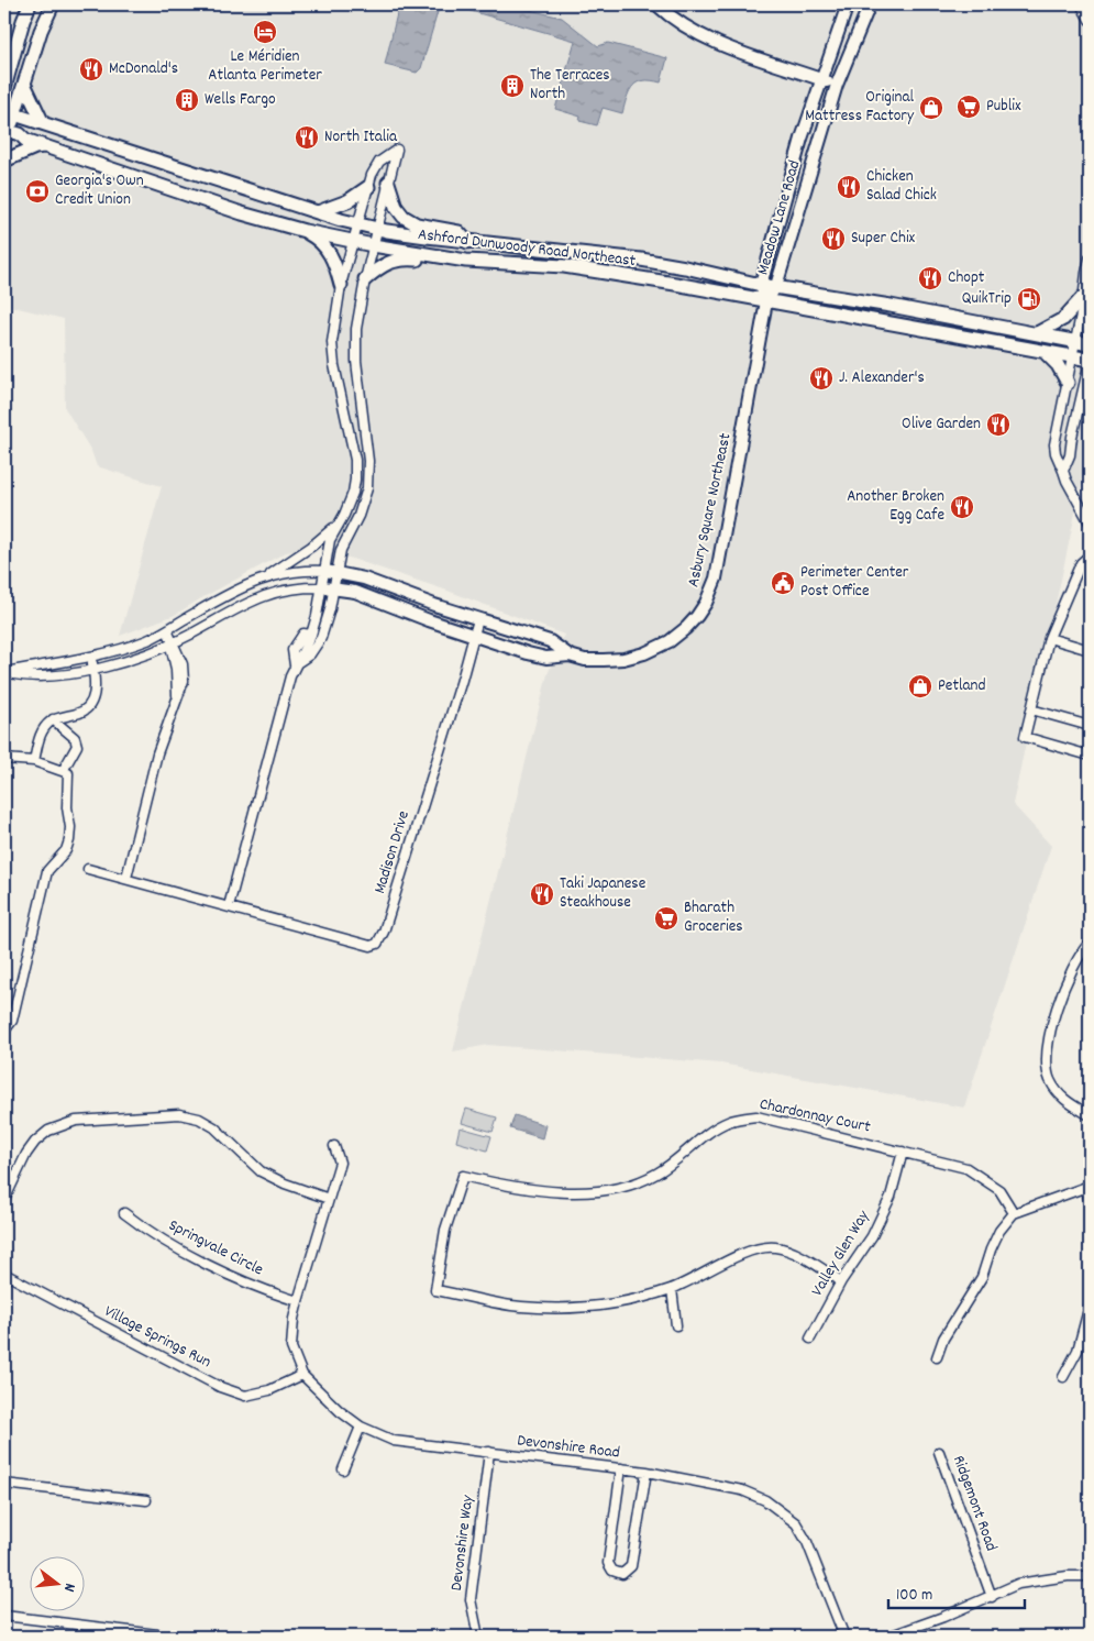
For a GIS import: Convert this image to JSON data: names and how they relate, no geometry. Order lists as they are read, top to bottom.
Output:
{
  "streets": {
    "main road": ["Ashford Dunwoody Road Northeast"],
    "street": [
      "Meadow Lane Road",
      "Asbury Square Northeast",
      "Madison Drive",
      "Chardonnay Court",
      "Springvale Circle",
      "Valley Glen Way",
      "Village Springs Run",
      "Devonshire Road",
      "Ridgemont Road",
      "Devonshire Way"
    ]
  },
  "crossings": [
    ["Meadow Lane Road", "Ashford Dunwoody Road Northeast"],
    ["Meadow Lane Road", "Asbury Square Northeast"],
    ["Ashford Dunwoody Road Northeast", "Asbury Square Northeast"],
    ["Asbury Square Northeast", "Madison Drive"],
    ["Chardonnay Court", "Valley Glen Way"],
    ["Springvale Circle", "Devonshire Road"],
    ["Village Springs Run", "Devonshire Road"],
    ["Devonshire Road", "Devonshire Way"]
  ],
  "places": {
    "hotel": ["Le Méridien Atlanta Perimeter"],
    "restaurant": [
      "McDonald's",
      "North Italia",
      "Chicken Salad Chick",
      "Super Chix",
      "Chopt",
      "J. Alexander's",
      "Olive Garden",
      "Another Broken Egg Cafe",
      "Taki Japanese Steakhouse"
    ],
    "building": ["The Terraces North", "Wells Fargo"],
    "supermarket": ["Publix", "Bharath Groceries"],
    "shop": ["Original Mattress Factory", "Petland"],
    "bank": ["Georgia's Own Credit Union"],
    "fuel station": ["QuikTrip"],
    "public building": ["Perimeter Center Post Office"]
  },
  "scale_bar": "100 m",
  "north": "right"
}
